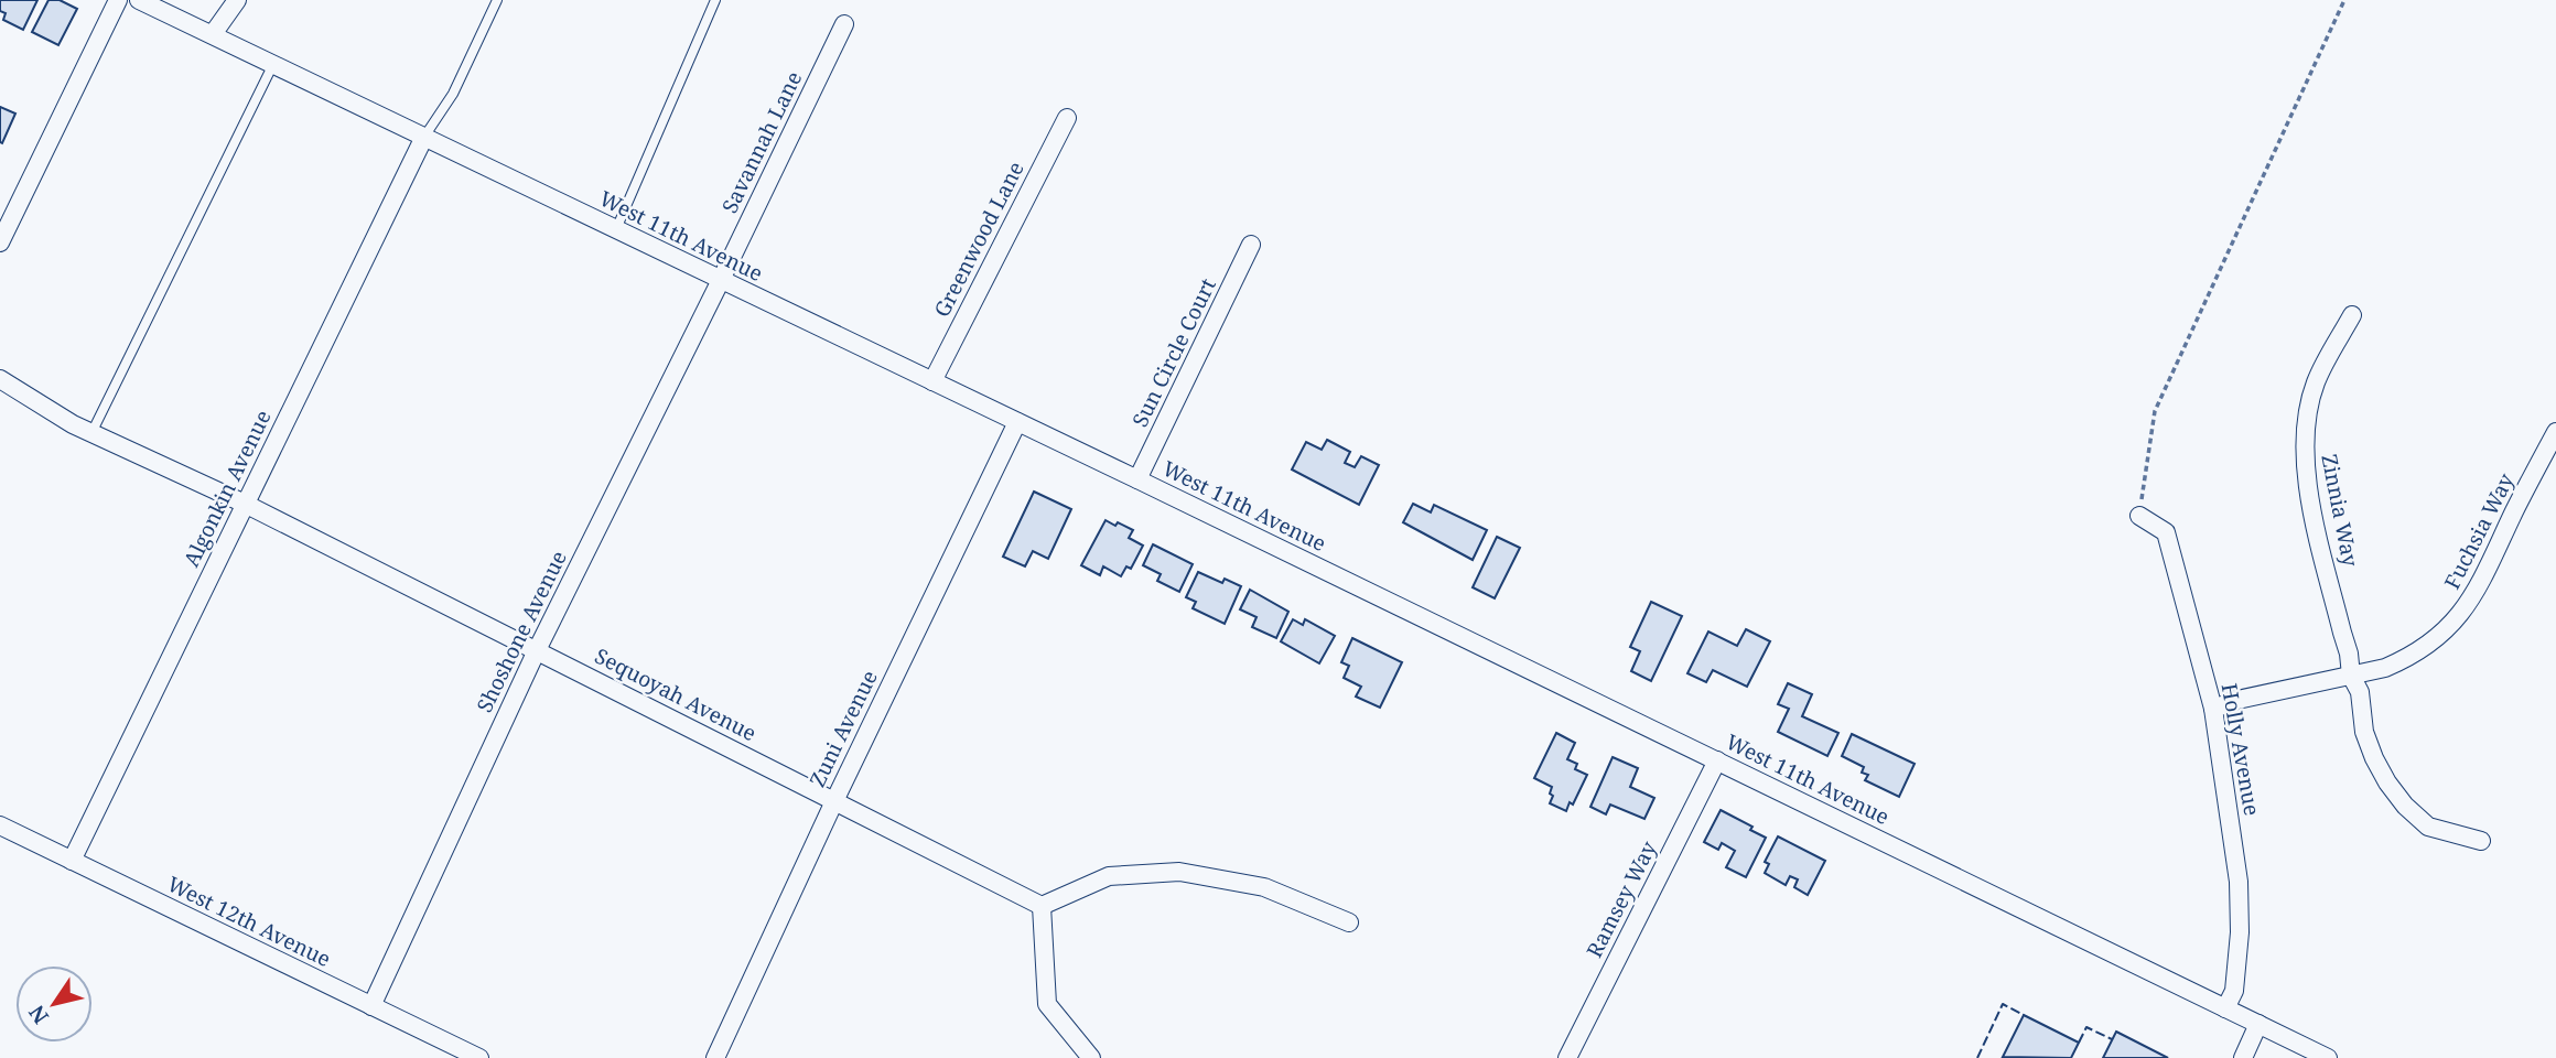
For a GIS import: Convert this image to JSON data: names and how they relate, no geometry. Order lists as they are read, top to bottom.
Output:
{
  "streets": {
    "street": [
      "Savannah Lane",
      "West 11th Avenue",
      "Greenwood Lane",
      "Sun Circle Court",
      "Algonkin Avenue",
      "Zinnia Way",
      "Fuchsia Way",
      "Shoshone Avenue",
      "Sequoyah Avenue",
      "Zuni Avenue",
      "Holly Avenue",
      "Ramsey Way",
      "West 12th Avenue"
    ]
  },
  "crossings": [
    ["Savannah Lane", "West 11th Avenue"],
    ["Savannah Lane", "Shoshone Avenue"],
    ["West 11th Avenue", "Greenwood Lane"],
    ["West 11th Avenue", "Sun Circle Court"],
    ["West 11th Avenue", "Algonkin Avenue"],
    ["West 11th Avenue", "Shoshone Avenue"],
    ["West 11th Avenue", "Zuni Avenue"],
    ["West 11th Avenue", "Holly Avenue"],
    ["West 11th Avenue", "Ramsey Way"],
    ["Algonkin Avenue", "Sequoyah Avenue"],
    ["Algonkin Avenue", "West 12th Avenue"],
    ["Zinnia Way", "Fuchsia Way"],
    ["Fuchsia Way", "Holly Avenue"],
    ["Shoshone Avenue", "Sequoyah Avenue"],
    ["Shoshone Avenue", "West 12th Avenue"],
    ["Sequoyah Avenue", "Zuni Avenue"]
  ],
  "north": "bottom left"
}
